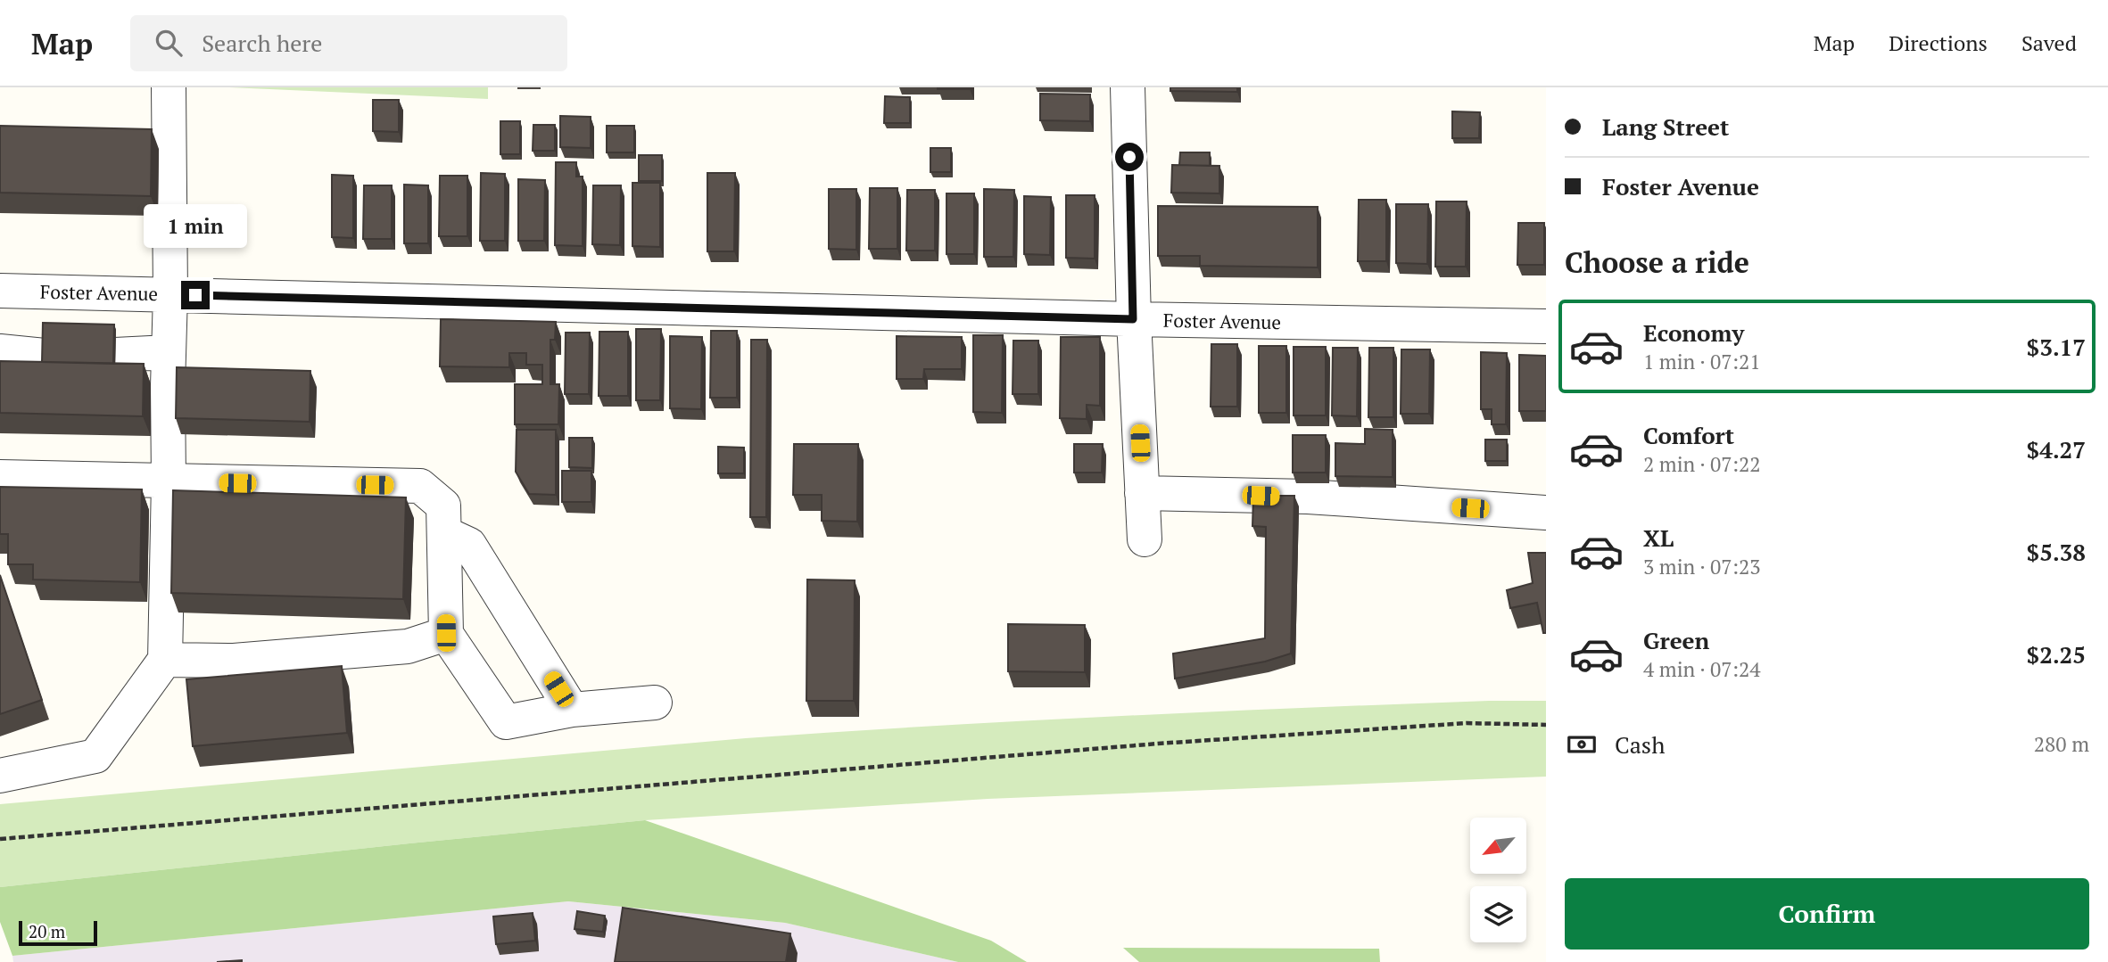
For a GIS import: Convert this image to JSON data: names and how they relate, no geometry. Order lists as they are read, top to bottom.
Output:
{
  "streets": {
    "street": ["Foster Avenue"]
  },
  "scale_bar": "20 m",
  "north": "bottom left",
  "page": {
    "header": "Map",
    "search": "Search here",
    "nav": ["Map", "Directions", "Saved"],
    "banner": ["Lang Street", "Foster Avenue"],
    "bubble": "1 min",
    "heading": "Choose a ride",
    "list": [
      {
        "name": "Economy",
        "note": "1 min · 07:21",
        "value": "$3.17"
      },
      {
        "name": "Comfort",
        "note": "2 min · 07:22",
        "value": "$4.27"
      },
      {
        "name": "XL",
        "note": "3 min · 07:23",
        "value": "$5.38"
      },
      {
        "name": "Green",
        "note": "4 min · 07:24",
        "value": "$2.25"
      }
    ],
    "pay": ["Cash", "280 m"],
    "buttons": "Confirm",
    "scale": "20 m"
  }
}
